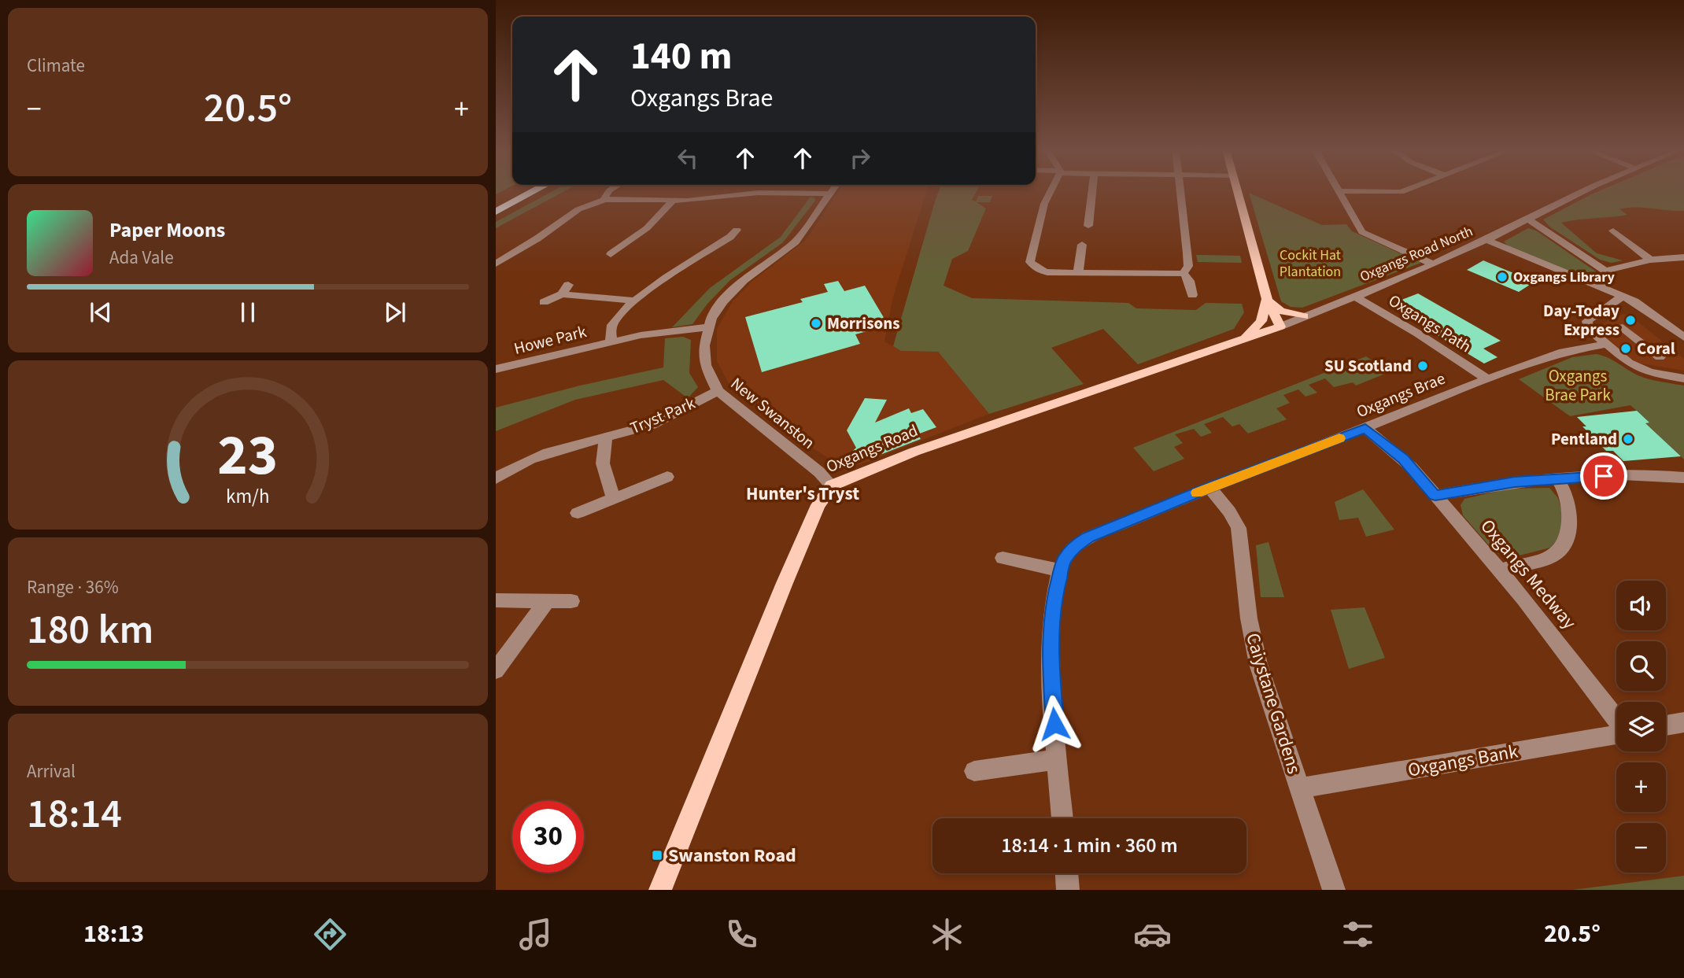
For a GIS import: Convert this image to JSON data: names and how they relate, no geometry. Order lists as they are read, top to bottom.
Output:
{
  "streets": {
    "main road": ["Oxgangs Road"],
    "street": [
      "Oxgangs Road North",
      "Oxgangs Path",
      "Howe Park",
      "Oxgangs Brae",
      "New Swanston",
      "Tryst Park",
      "Oxgangs Medway",
      "Caiystane Gardens",
      "Oxgangs Bank"
    ]
  },
  "crossings": [
    ["Oxgangs Road North", "Oxgangs Path"],
    ["Oxgangs Road North", "Oxgangs Road"],
    ["Oxgangs Path", "Oxgangs Brae"],
    ["Howe Park", "New Swanston"],
    ["Oxgangs Brae", "Oxgangs Medway"],
    ["Oxgangs Brae", "Caiystane Gardens"],
    ["New Swanston", "Tryst Park"],
    ["New Swanston", "Oxgangs Road"],
    ["Caiystane Gardens", "Oxgangs Bank"]
  ],
  "districts": ["Hunter's Tryst"],
  "parks": ["Cockit Hat Plantation", "Oxgangs Brae Park"],
  "places": {
    "other": [
      "Oxgangs Library",
      "Day-Today Express",
      "Morrisons",
      "Coral",
      "SU Scotland",
      "Pentland"
    ],
    "transit": ["Swanston Road"]
  },
  "page": {
    "tile": [
      "Climate",
      ["Range · 36%", "180 km"],
      ["Arrival", "18:14"]
    ],
    "turn": ["140 m", "Oxgangs Brae"],
    "heat": ["−", "20.5°", "+"],
    "song": ["Paper Moons", "Ada Vale"],
    "map_buttons": ["+", "−"],
    "limit": "30",
    "trip": "18:14 · 1 min · 360 m",
    "tabs": ["18:13", "20.5°"],
    "gauge": ["23", "km/h"]
  }
}
